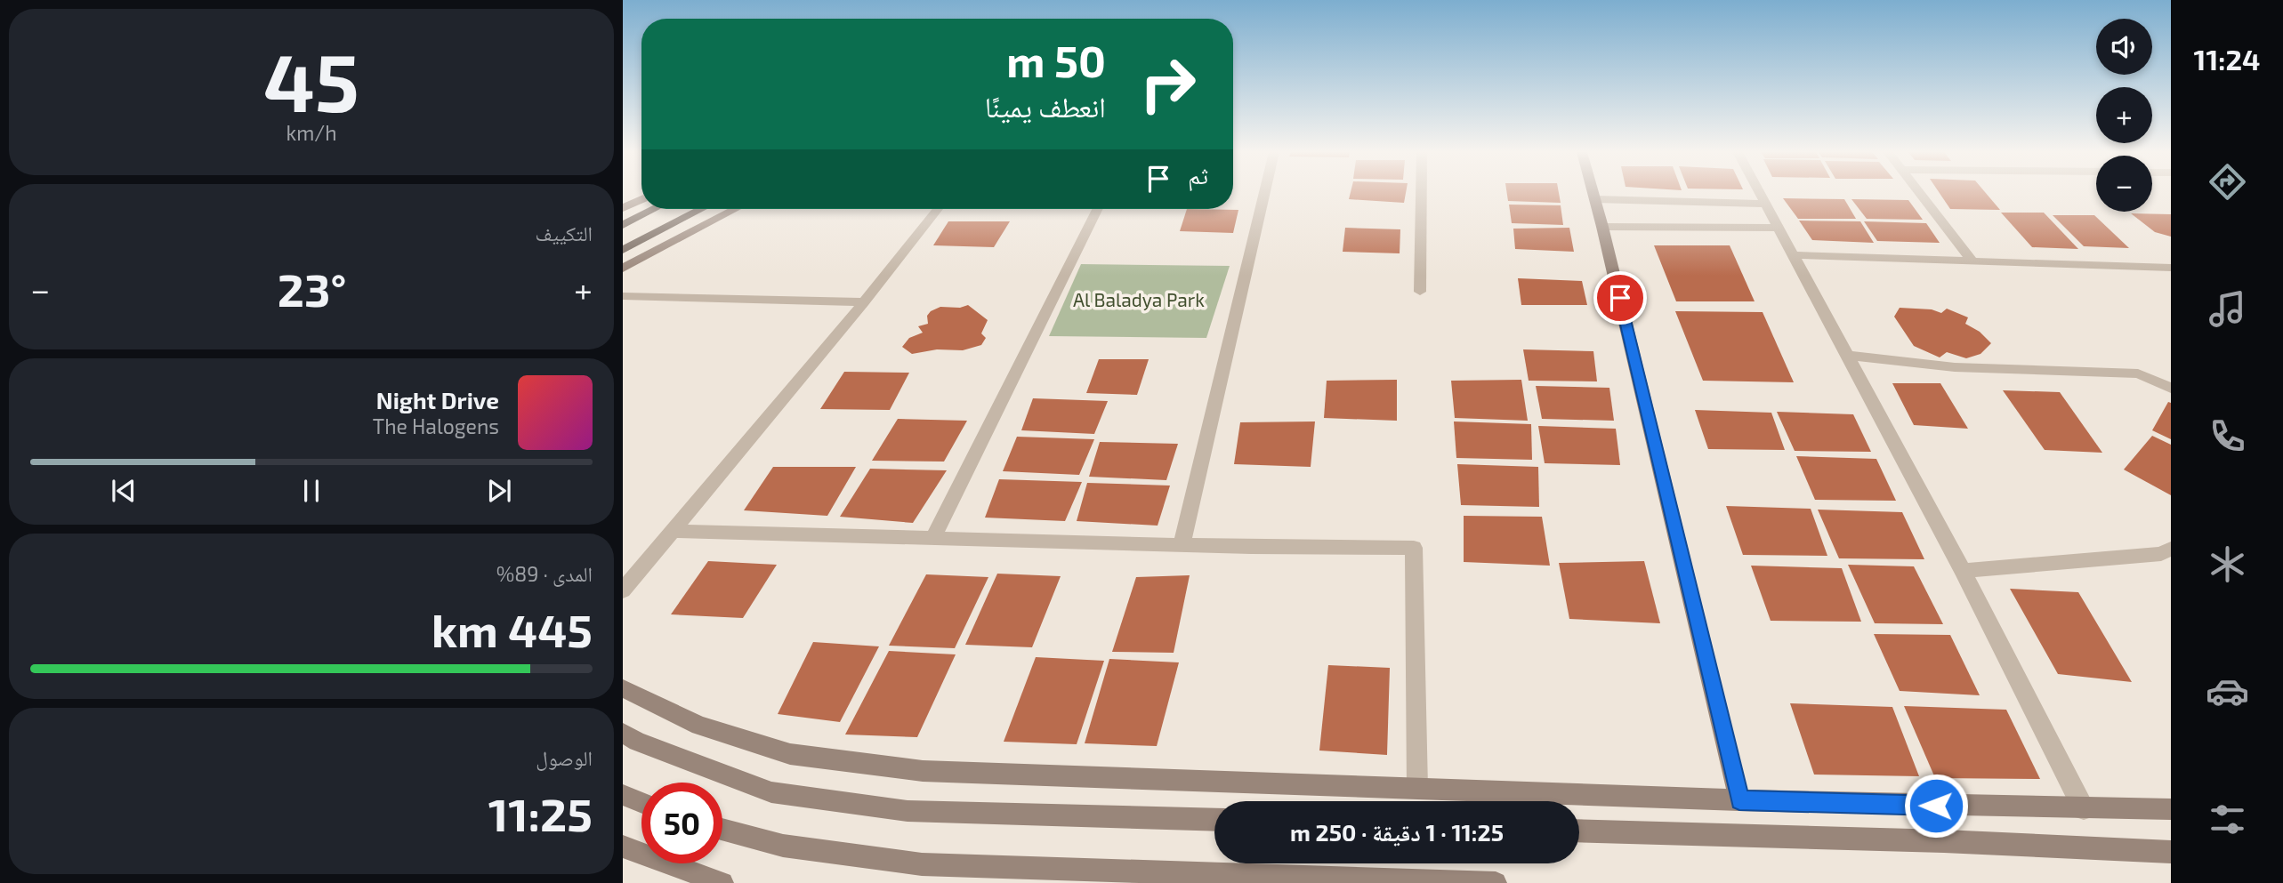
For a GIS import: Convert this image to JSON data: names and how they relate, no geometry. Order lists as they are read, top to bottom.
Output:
{
  "parks": ["Al Baladya Park"],
  "page": {
    "tabs": "11:24",
    "tile": [
      ["45", "km/h"],
      "التكييف",
      ["المدى · 89%", "445 km"],
      ["الوصول", "11:25"]
    ],
    "map_buttons": ["+", "−"],
    "turn": ["50 m", "انعطف يمينًا"],
    "then": "ثم",
    "heat": ["−", "23°", "+"],
    "song": ["Night Drive", "The Halogens"],
    "limit": "50",
    "trip": "11:25 · 1 دقيقة · 250 m"
  }
}
